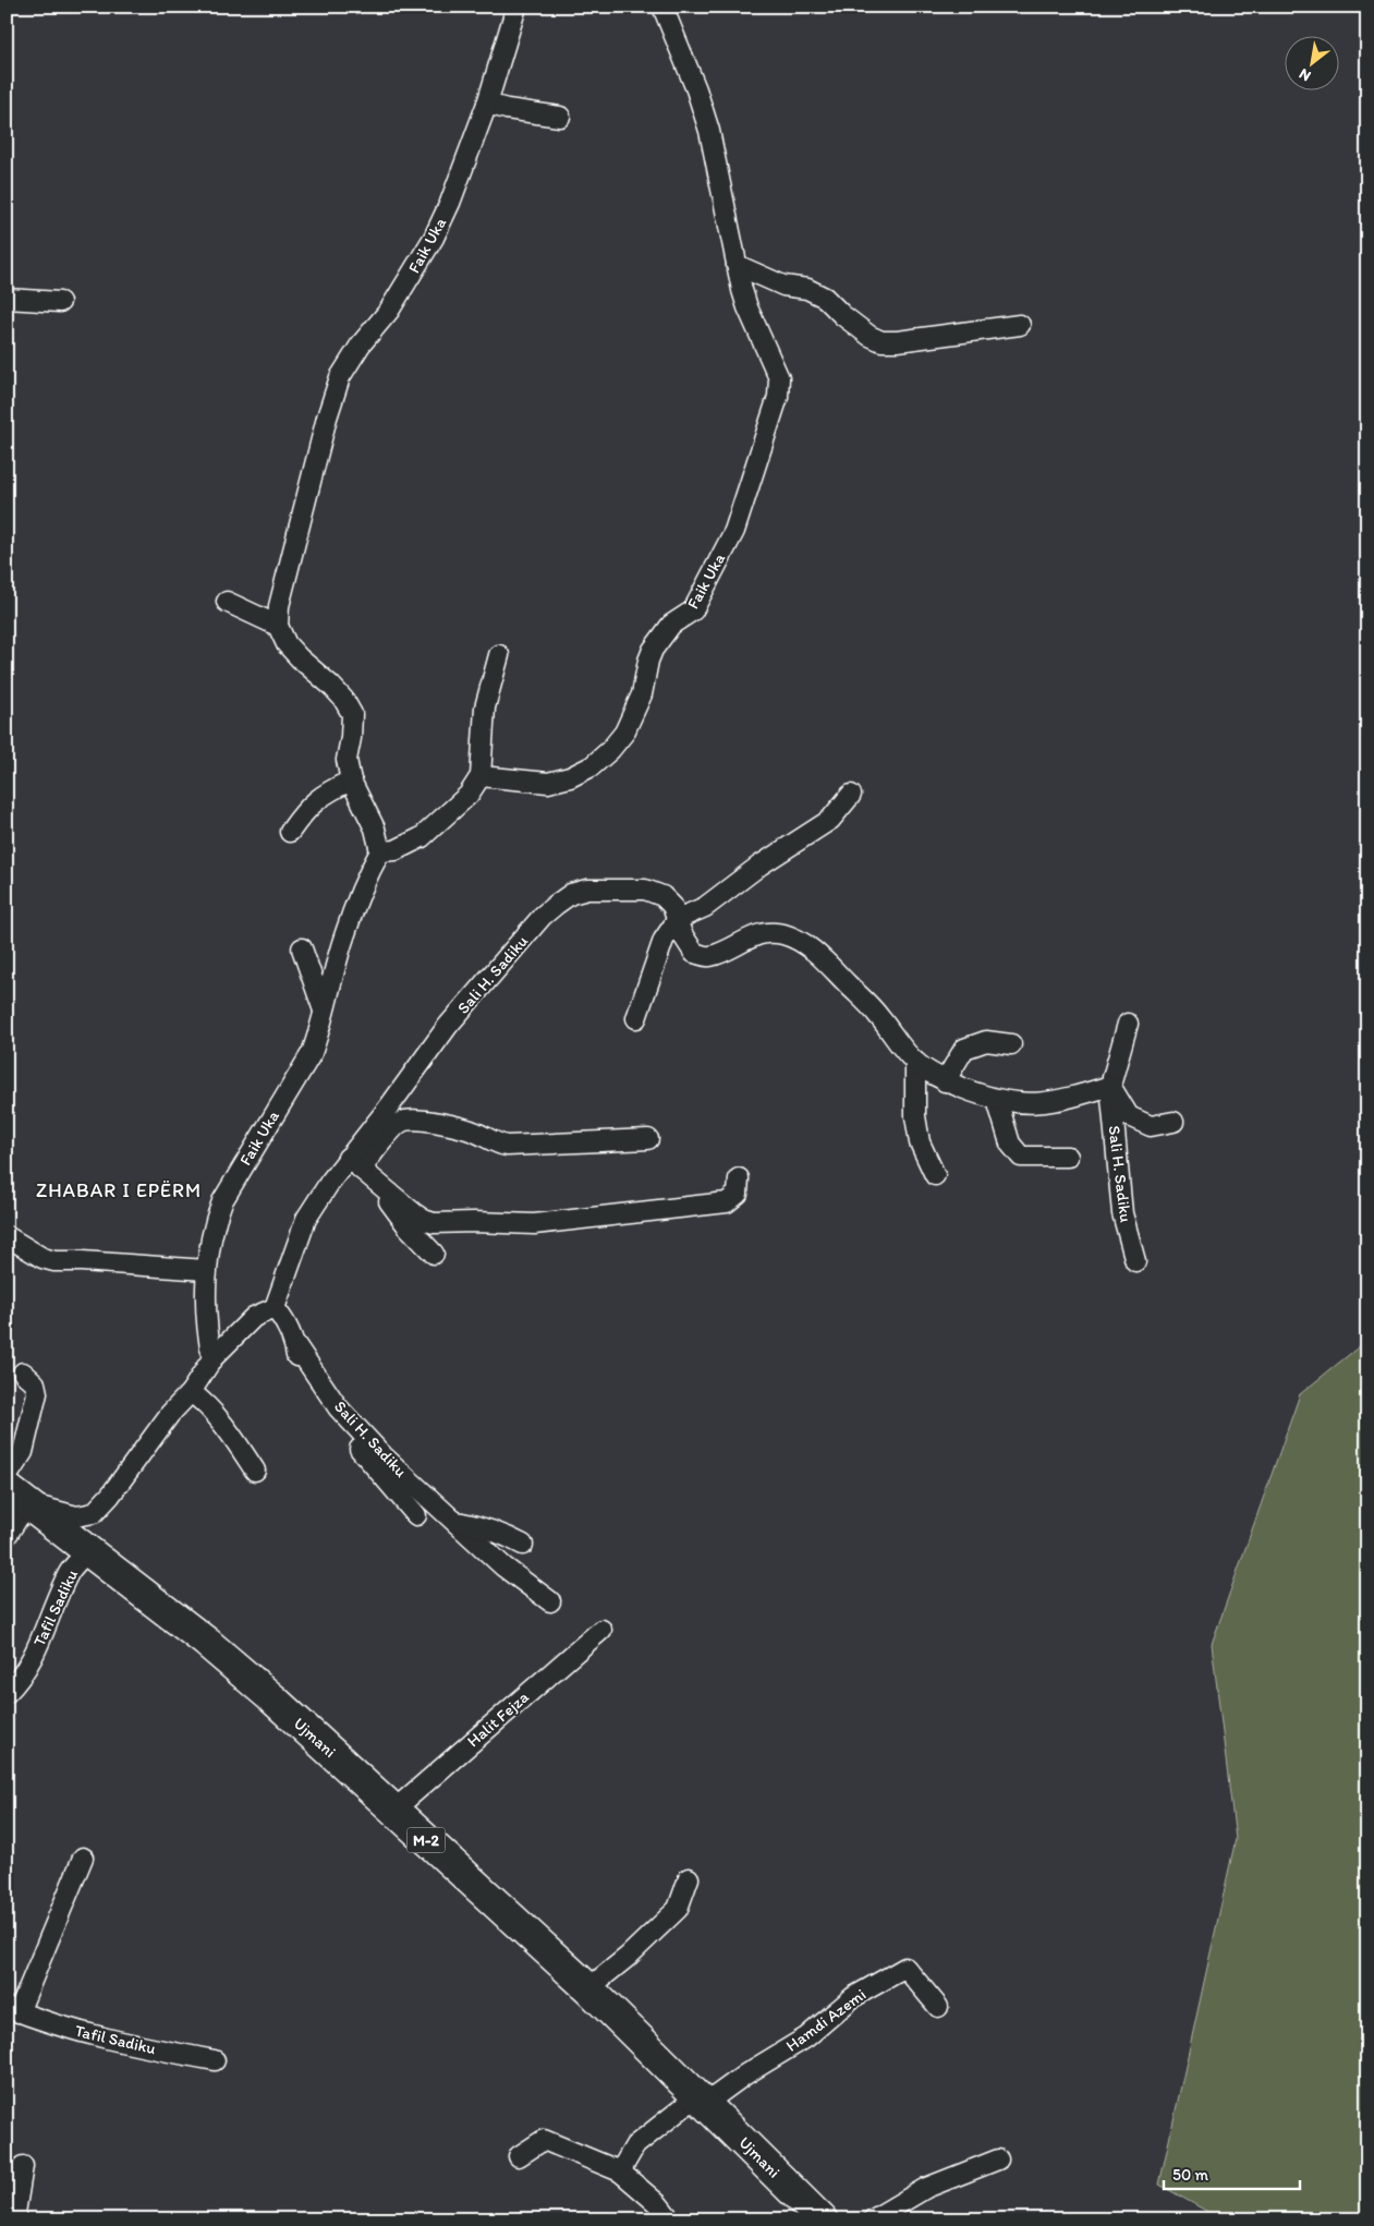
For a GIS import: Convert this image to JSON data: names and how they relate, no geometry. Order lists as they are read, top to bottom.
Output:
{
  "streets": {
    "main road": ["Ujmani", "M-2"],
    "street": [
      "Faik Uka",
      "Sali H. Sadiku",
      "Tafil Sadiku",
      "Halit Fejza",
      "Hamdi Azemi"
    ]
  },
  "crossings": [
    ["Tafil Sadiku", "Ujmani"],
    ["Halit Fejza", "Ujmani"],
    ["Ujmani", "Hamdi Azemi"]
  ],
  "districts": ["ZHABAR I EPËRM"],
  "scale_bar": "50 m",
  "north": "bottom left"
}
